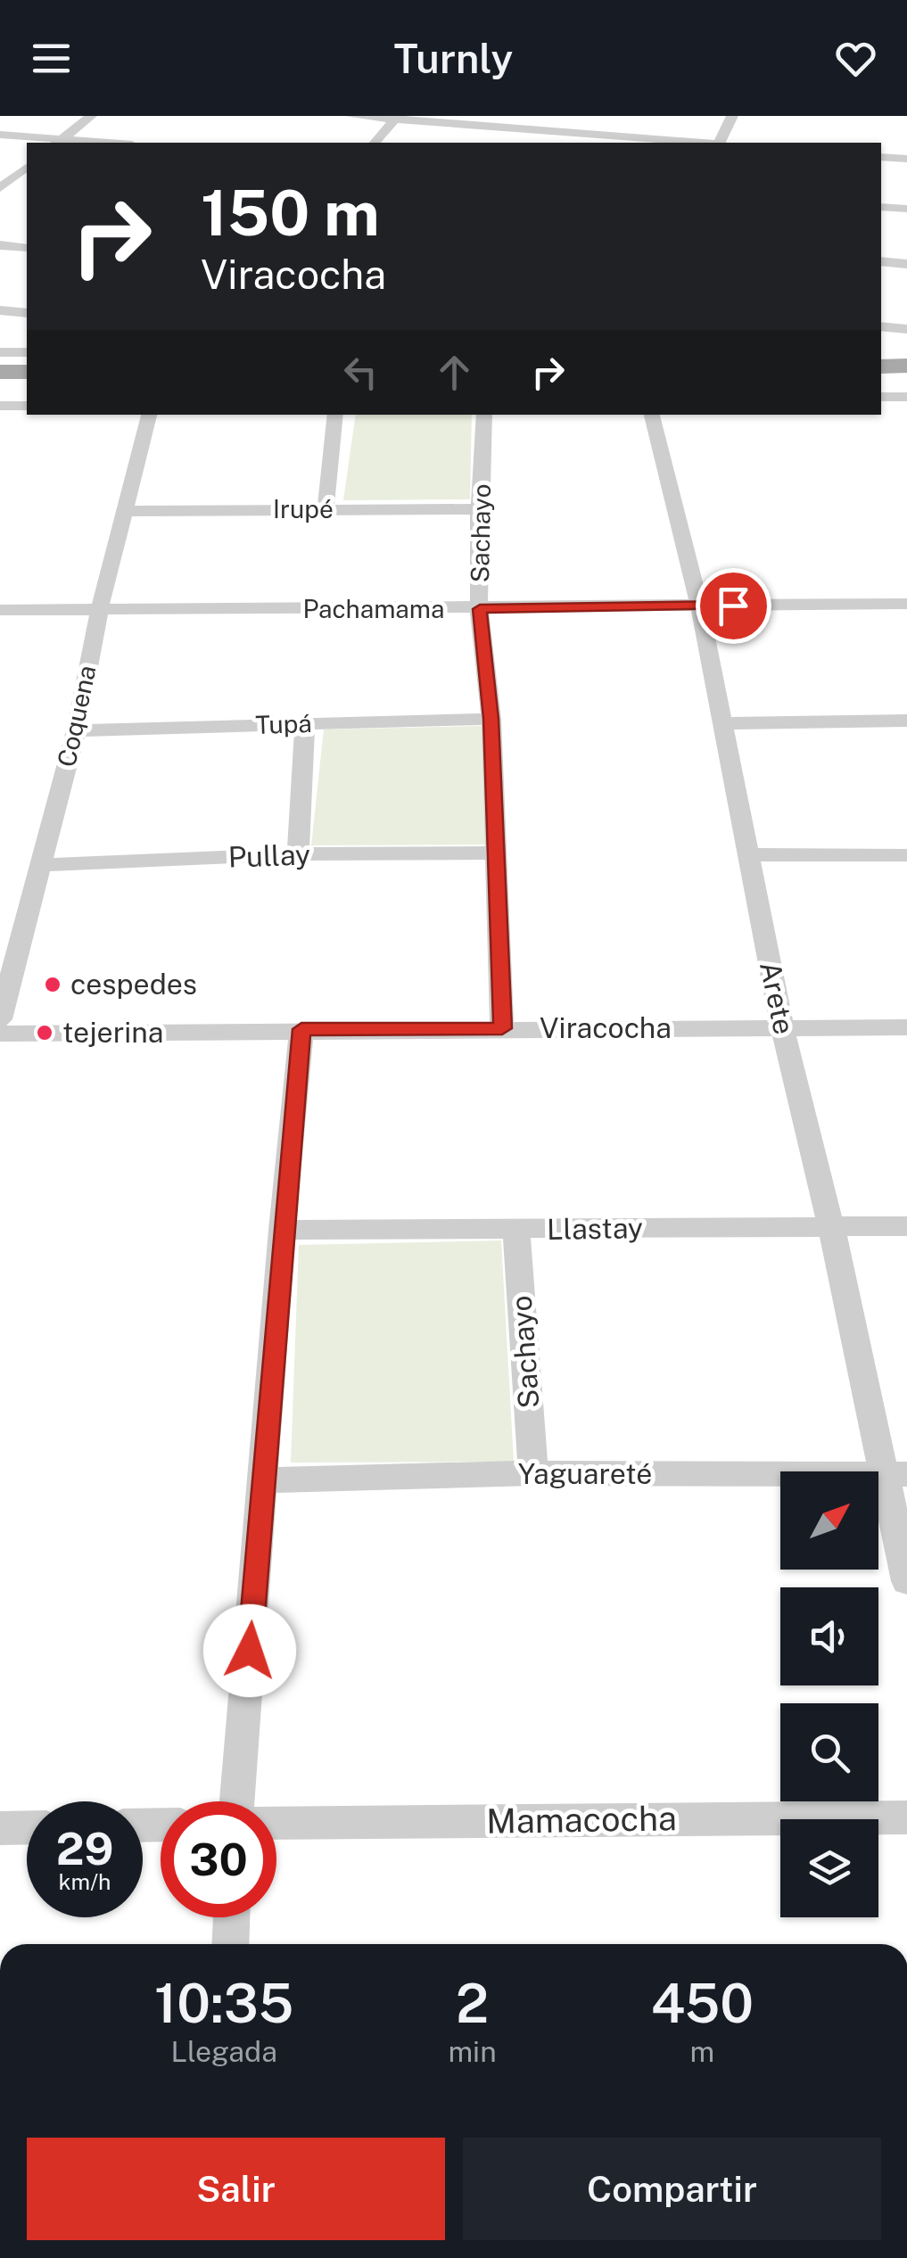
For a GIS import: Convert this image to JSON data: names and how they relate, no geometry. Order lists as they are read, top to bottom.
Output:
{
  "streets": {
    "street": [
      "Irupé",
      "Sachayo",
      "Pachamama",
      "Coquena",
      "Tupá",
      "Pullay",
      "Arete",
      "Viracocha",
      "Llastay",
      "Yaguareté",
      "Mamacocha"
    ]
  },
  "crossings": [
    ["Irupé", "Sachayo"],
    ["Irupé", "Coquena"],
    ["Sachayo", "Pachamama"],
    ["Sachayo", "Tupá"],
    ["Sachayo", "Pullay"],
    ["Sachayo", "Viracocha"],
    ["Sachayo", "Llastay"],
    ["Sachayo", "Yaguareté"],
    ["Pachamama", "Coquena"],
    ["Pachamama", "Arete"],
    ["Coquena", "Tupá"],
    ["Coquena", "Pullay"],
    ["Arete", "Viracocha"],
    ["Arete", "Llastay"],
    ["Arete", "Yaguareté"]
  ],
  "places": ["cespedes", "tejerina"],
  "north": "top right",
  "page": {
    "header": "Turnly",
    "turn": ["150 m", "Viracocha"],
    "speed": "29 km/h",
    "limit": "30",
    "eta": [
      "10:35",
      "Llegada",
      "2",
      "min",
      "450",
      "m"
    ],
    "buttons": ["Salir", "Compartir"]
  }
}
